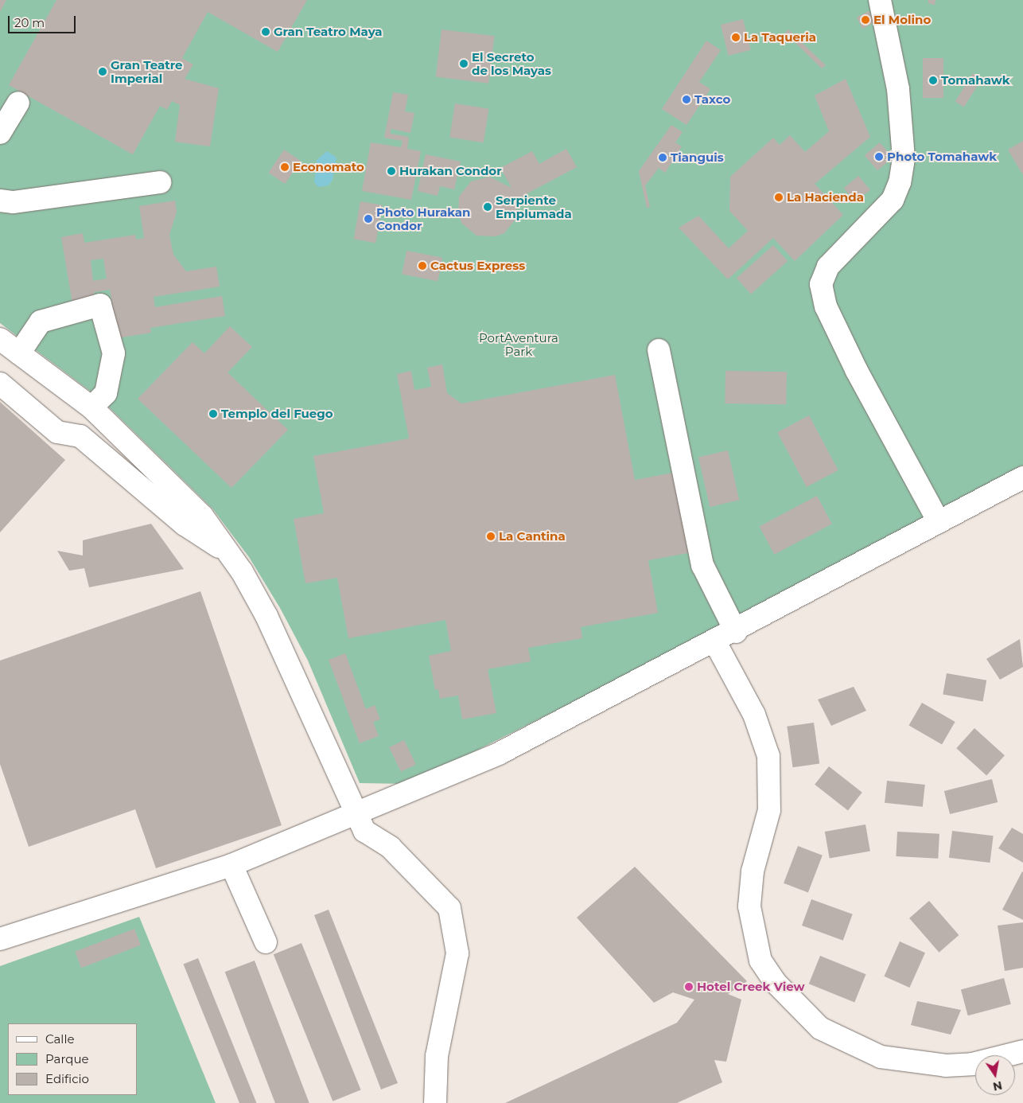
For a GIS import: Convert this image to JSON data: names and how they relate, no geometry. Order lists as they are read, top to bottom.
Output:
{
  "parks": ["PortAventura Park"],
  "places": [
    "El Molino",
    "Gran Teatro Maya",
    "La Taqueria",
    "El Secreto de los Mayas",
    "Gran Teatre Imperial",
    "Tomahawk",
    "Taxco",
    "Photo Tomahawk",
    "Tianguis",
    "Economato",
    "Hurakan Condor",
    "La Hacienda",
    "Serpiente Emplumada",
    "Photo Hurakan Condor",
    "Cactus Express",
    "Templo del Fuego",
    "La Cantina",
    "Hotel Creek View"
  ],
  "legend": ["Calle", "Parque", "Edificio"],
  "scale_bar": "20 m",
  "north": "bottom"
}
